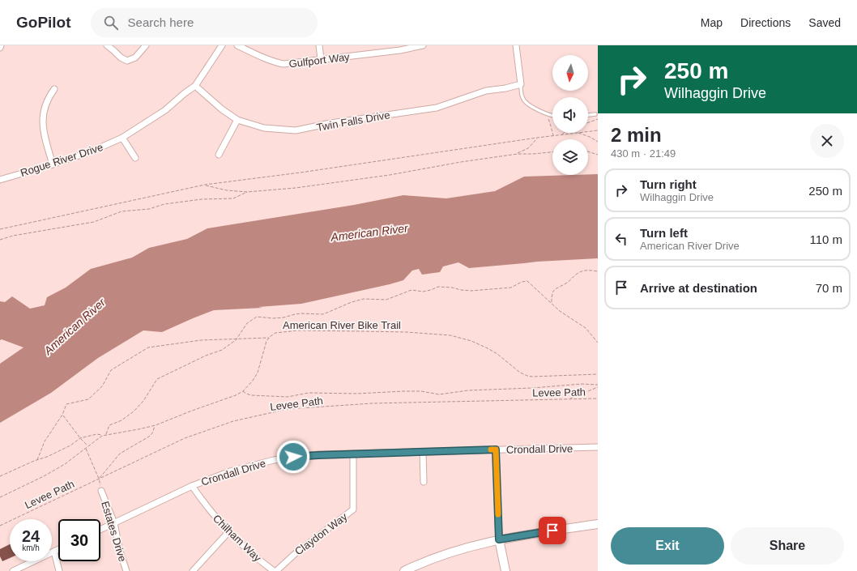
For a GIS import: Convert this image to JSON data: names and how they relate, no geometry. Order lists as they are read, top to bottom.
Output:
{
  "streets": {
    "street": [
      "Gulfport Way",
      "Twin Falls Drive",
      "Rogue River Drive",
      "Crondall Drive",
      "Estates Drive",
      "Claydon Way",
      "Chilham Way"
    ],
    "path": ["American River Bike Trail", "Levee Path"]
  },
  "crossings": [
    ["Twin Falls Drive", "Rogue River Drive"],
    ["Crondall Drive", "Estates Drive"],
    ["Crondall Drive", "Claydon Way"],
    ["Crondall Drive", "Chilham Way"]
  ],
  "water": ["American River"],
  "north": "bottom",
  "page": {
    "header": "GoPilot",
    "search": "Search here",
    "nav": ["Map", "Directions", "Saved"],
    "turn": ["250 m", "Wilhaggin Drive"],
    "heading": ["2 min", "430 m · 21:49"],
    "list": [
      {
        "name": "Turn right",
        "note": "Wilhaggin Drive",
        "value": "250 m"
      },
      {
        "name": "Turn left",
        "note": "American River Drive",
        "value": "110 m"
      },
      {
        "name": "Arrive at destination",
        "value": "70 m"
      }
    ],
    "speed": "24 km/h",
    "limit": "30",
    "buttons": ["Exit", "Share"]
  }
}
